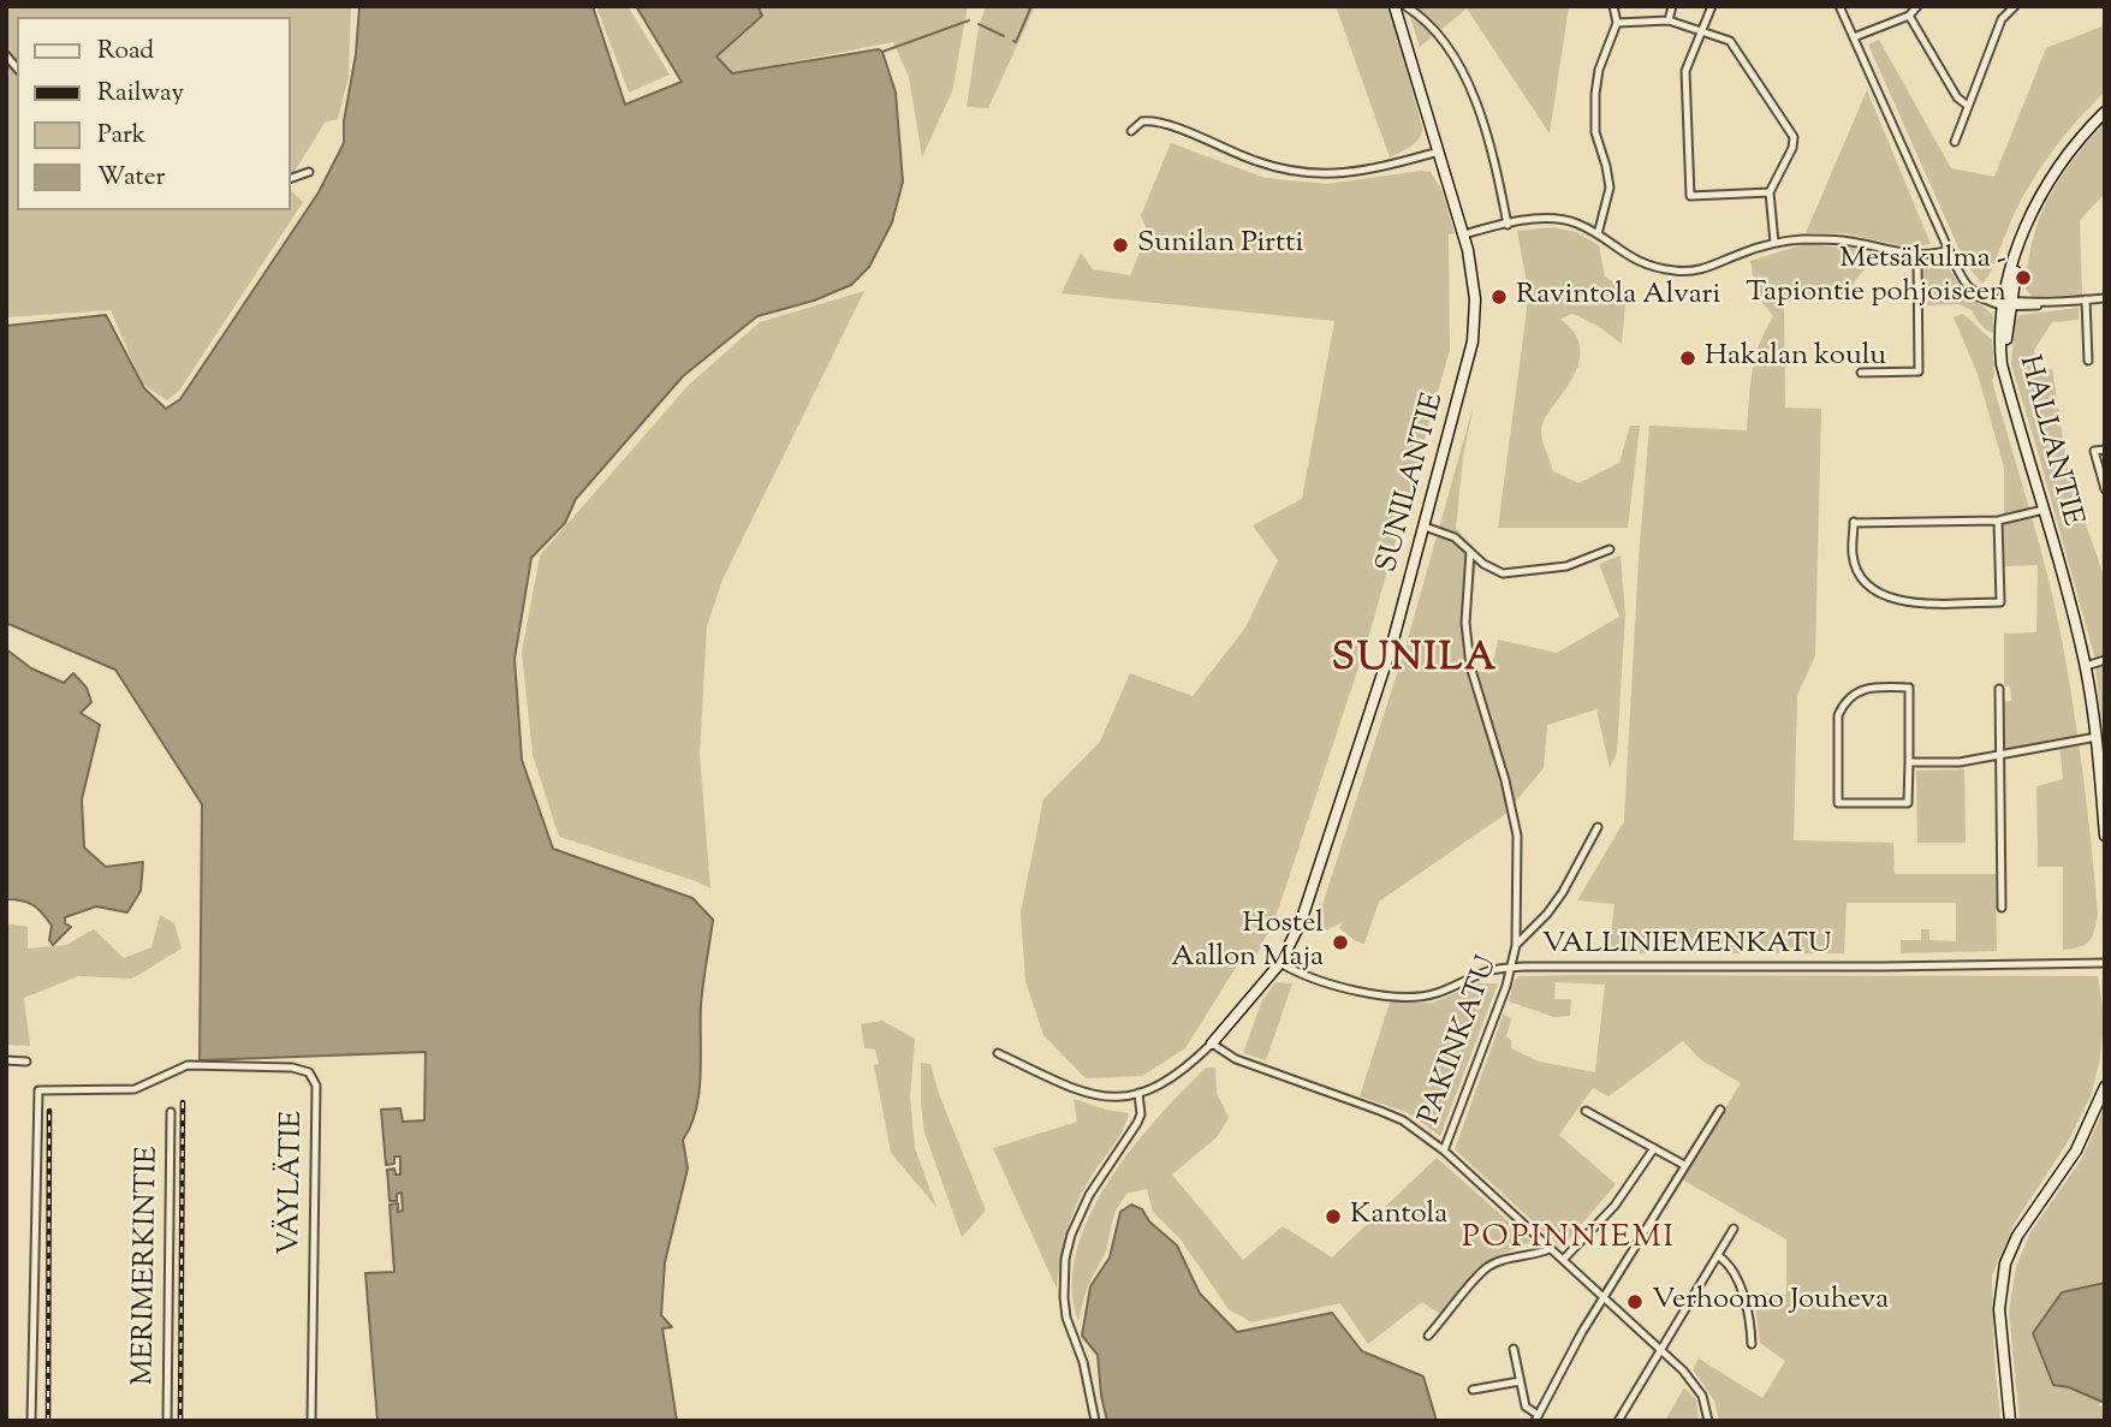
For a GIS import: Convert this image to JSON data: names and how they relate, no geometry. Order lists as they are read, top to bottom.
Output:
{
  "streets": {
    "street": [
      "HALLANTIE",
      "SUNILANTIE",
      "VALLINIEMENKATU",
      "PAKINKATU",
      "VÄYLÄTIE",
      "MERIMERKINTIE"
    ]
  },
  "crossings": [
    ["SUNILANTIE", "VALLINIEMENKATU"],
    ["VALLINIEMENKATU", "PAKINKATU"]
  ],
  "districts": ["SUNILA", "POPINNIEMI"],
  "places": [
    "Sunilan Pirtti",
    "Metsäkulma - Tapiontie pohjoiseen",
    "Ravintola Alvari",
    "Hakalan koulu",
    "Hostel Aallon Maja",
    "Kantola",
    "Verhoomo Jouheva"
  ],
  "legend": [
    "Road",
    "Railway",
    "Park",
    "Water"
  ]
}
